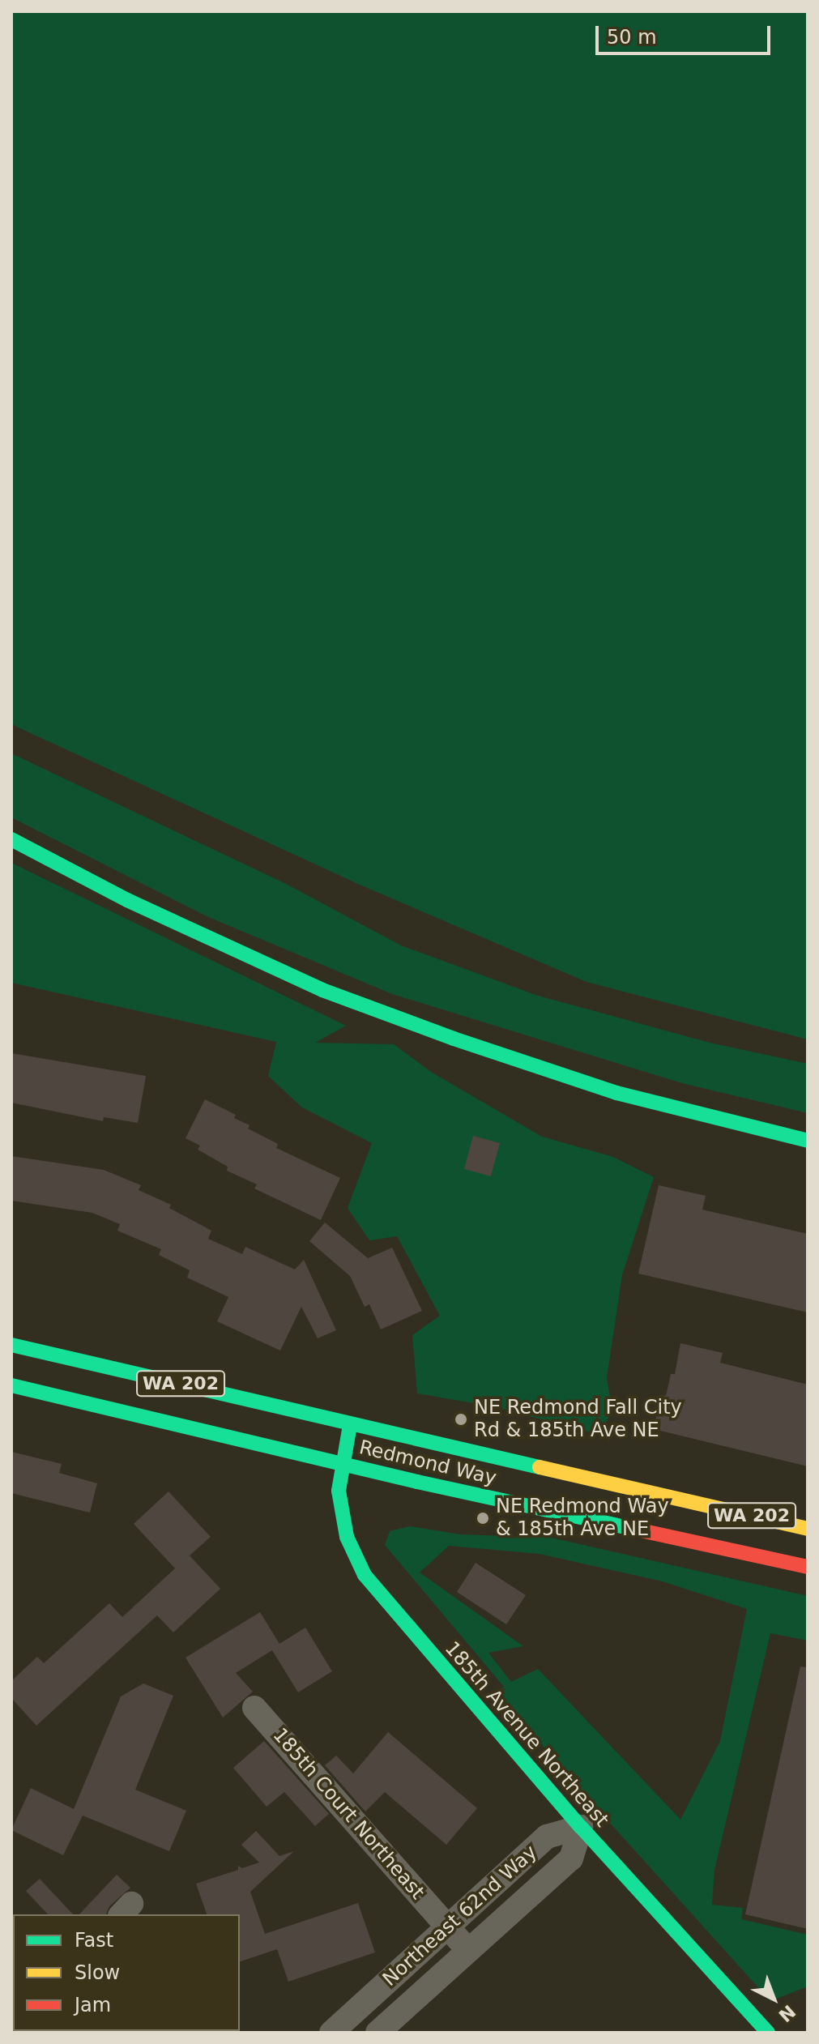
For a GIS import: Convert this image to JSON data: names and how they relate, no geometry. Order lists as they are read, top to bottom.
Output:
{
  "streets": {
    "main road": ["WA 202", "Redmond Way", "185th Avenue Northeast"],
    "street": ["185th Court Northeast", "Northeast 62nd Way"]
  },
  "crossings": [
    ["WA 202", "Redmond Way"],
    ["WA 202", "185th Avenue Northeast"],
    ["Redmond Way", "185th Avenue Northeast"],
    ["185th Avenue Northeast", "Northeast 62nd Way"],
    ["185th Court Northeast", "Northeast 62nd Way"]
  ],
  "places": ["NE Redmond Fall City Rd & 185th Ave NE", "NE Redmond Way & 185th Ave NE"],
  "legend": ["Fast", "Slow", "Jam"],
  "scale_bar": "50 m",
  "north": "bottom right"
}
